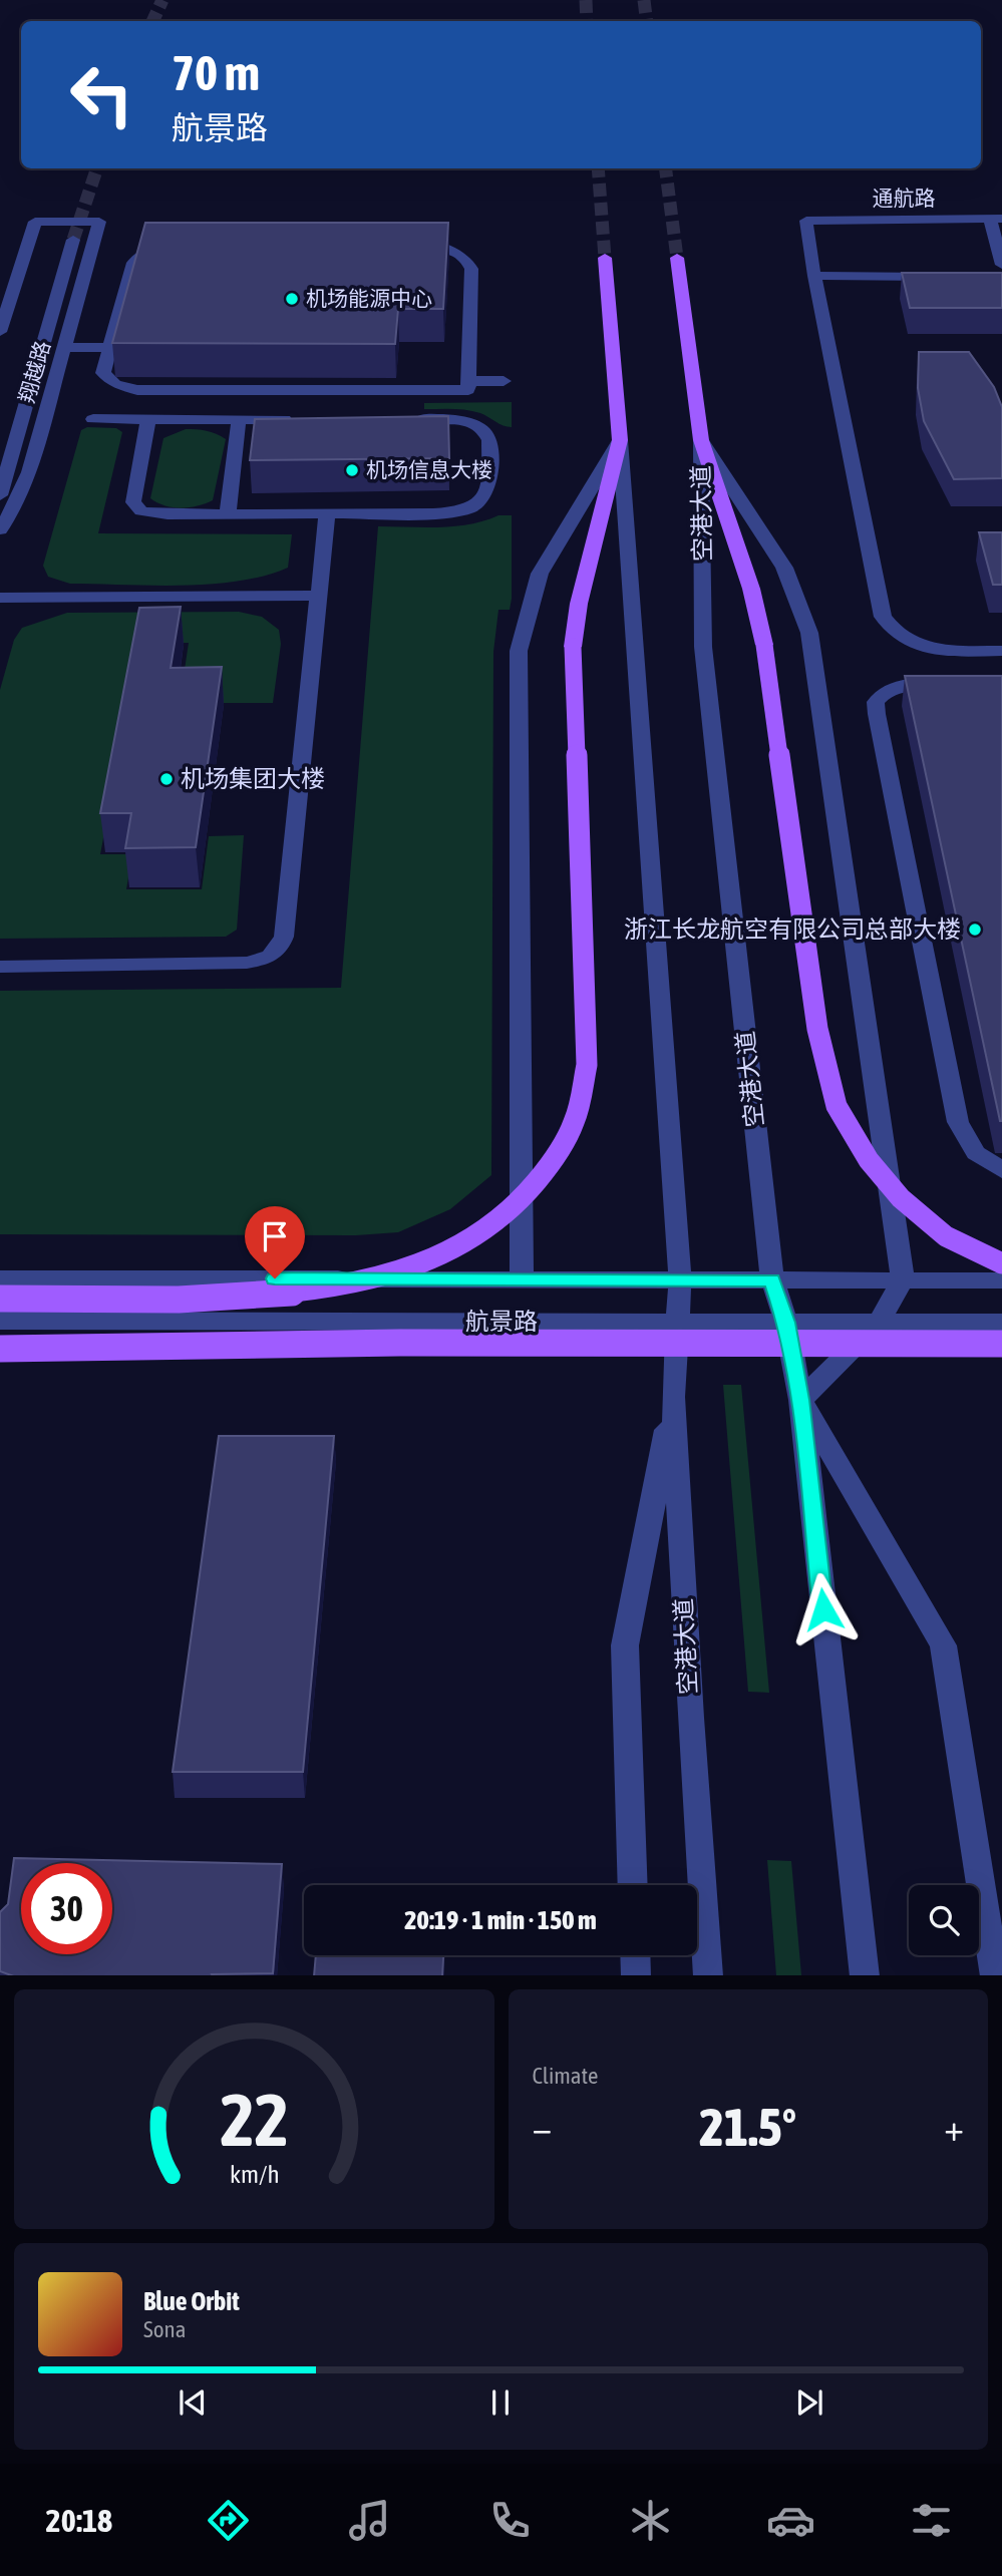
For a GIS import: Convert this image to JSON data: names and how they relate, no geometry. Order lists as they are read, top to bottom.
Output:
{
  "streets": {
    "main road": ["空港大道"],
    "street": ["通航路", "翔越路", "航景路"]
  },
  "crossings": [
    ["空港大道", "航景路"]
  ],
  "places": [
    "机场能源中心",
    "机场信息大楼",
    "机场集团大楼",
    "浙江长龙航空有限公司总部大楼"
  ],
  "page": {
    "turn": ["70 m", "航景路"],
    "limit": "30",
    "trip": "20:19 · 1 min · 150 m",
    "tile": "Climate",
    "heat": ["−", "21.5°", "+"],
    "song": ["Blue Orbit", "Sona"],
    "tabs": "20:18",
    "gauge": ["22", "km/h"]
  }
}
